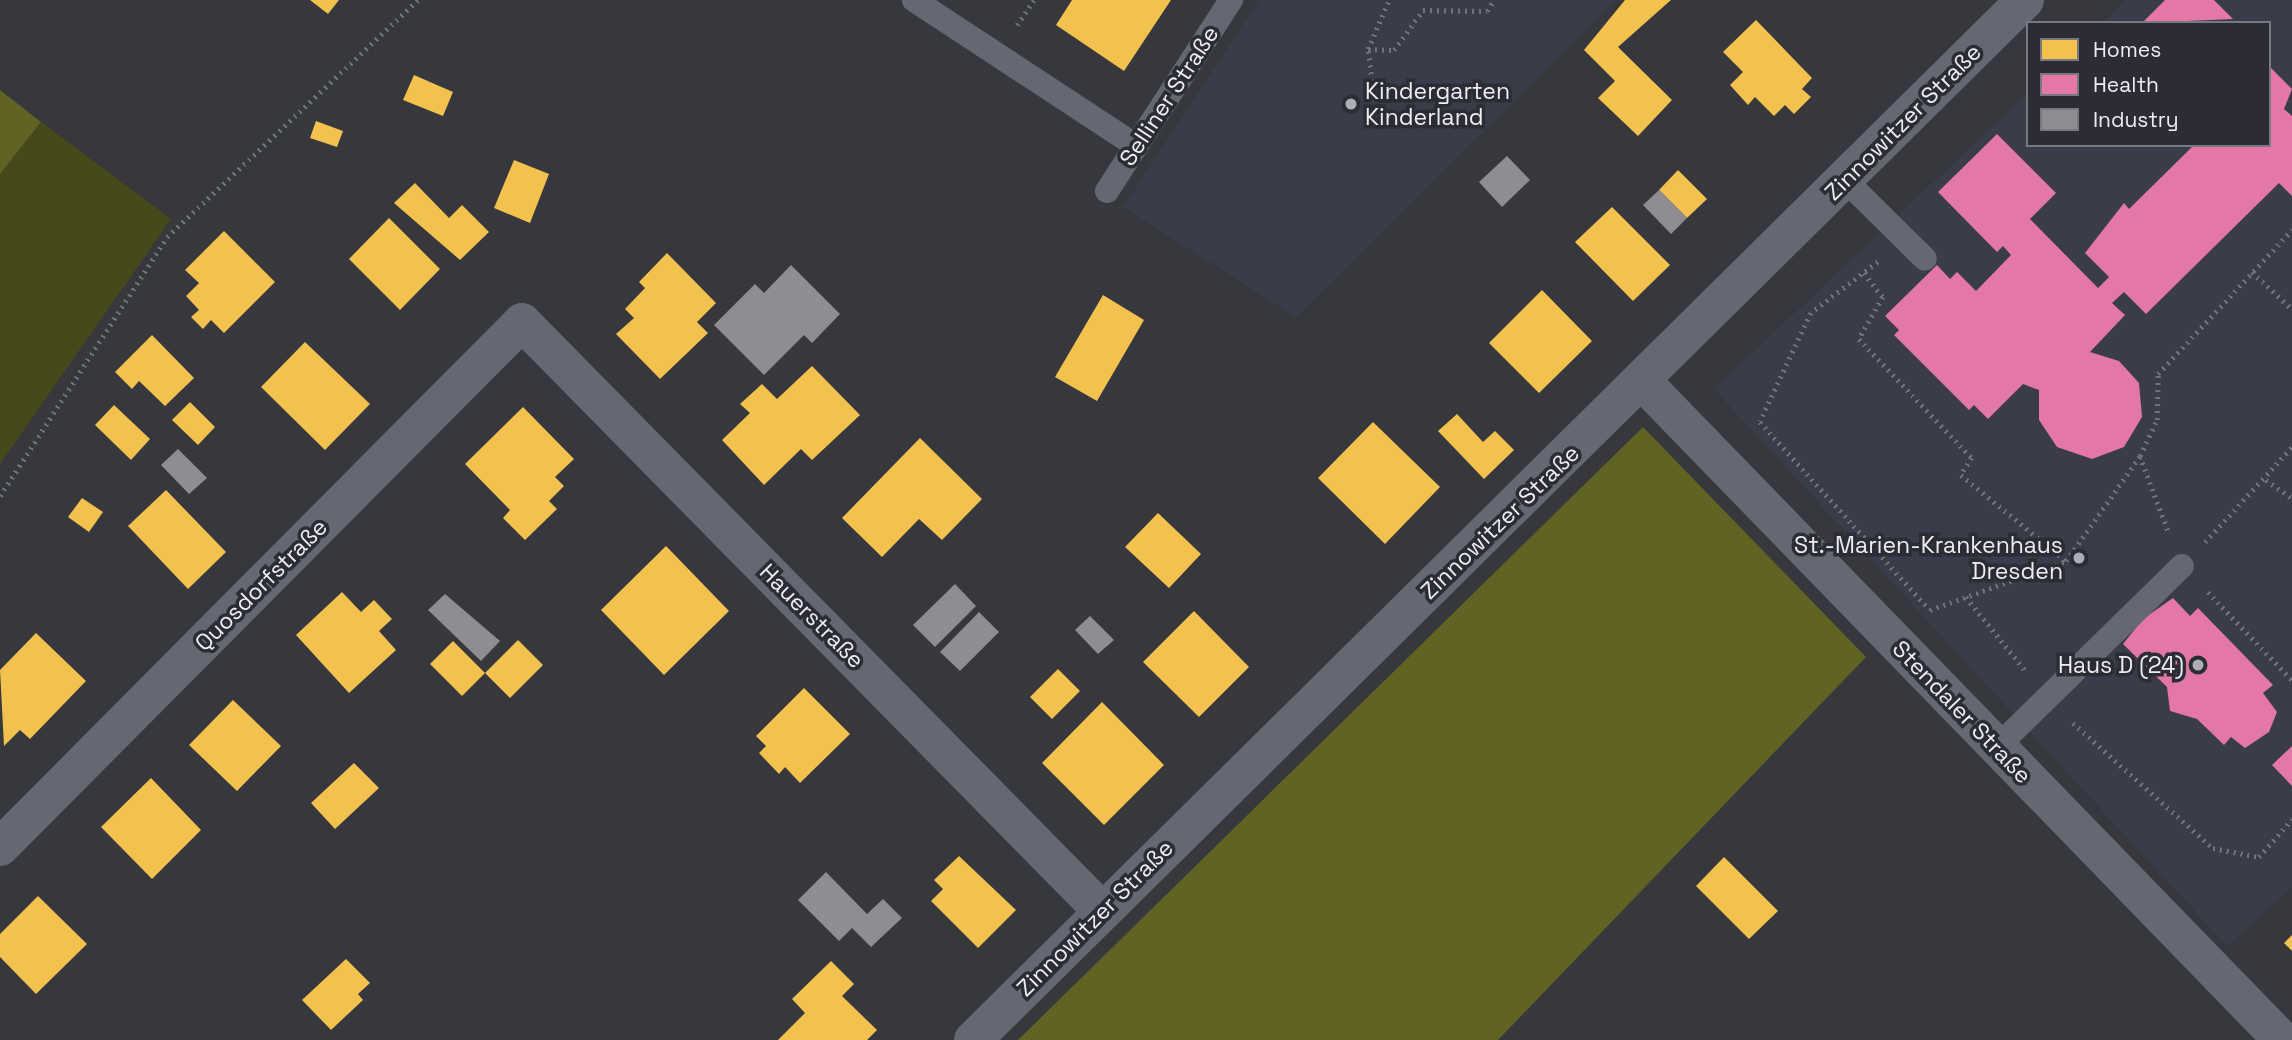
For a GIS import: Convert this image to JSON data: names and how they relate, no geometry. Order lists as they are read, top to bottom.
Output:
{
  "streets": {
    "street": [
      "Zinnowitzer Straße",
      "Quosdorfstraße",
      "Hauerstraße",
      "Stendaler Straße"
    ],
    "lane": ["Selliner Straße"]
  },
  "crossings": [
    ["Zinnowitzer Straße", "Hauerstraße"],
    ["Zinnowitzer Straße", "Stendaler Straße"],
    ["Quosdorfstraße", "Hauerstraße"]
  ],
  "places": ["Kindergarten Kinderland", "St.-Marien-Krankenhaus Dresden", "Haus D (24)"],
  "legend": ["Homes", "Health", "Industry"]
}
